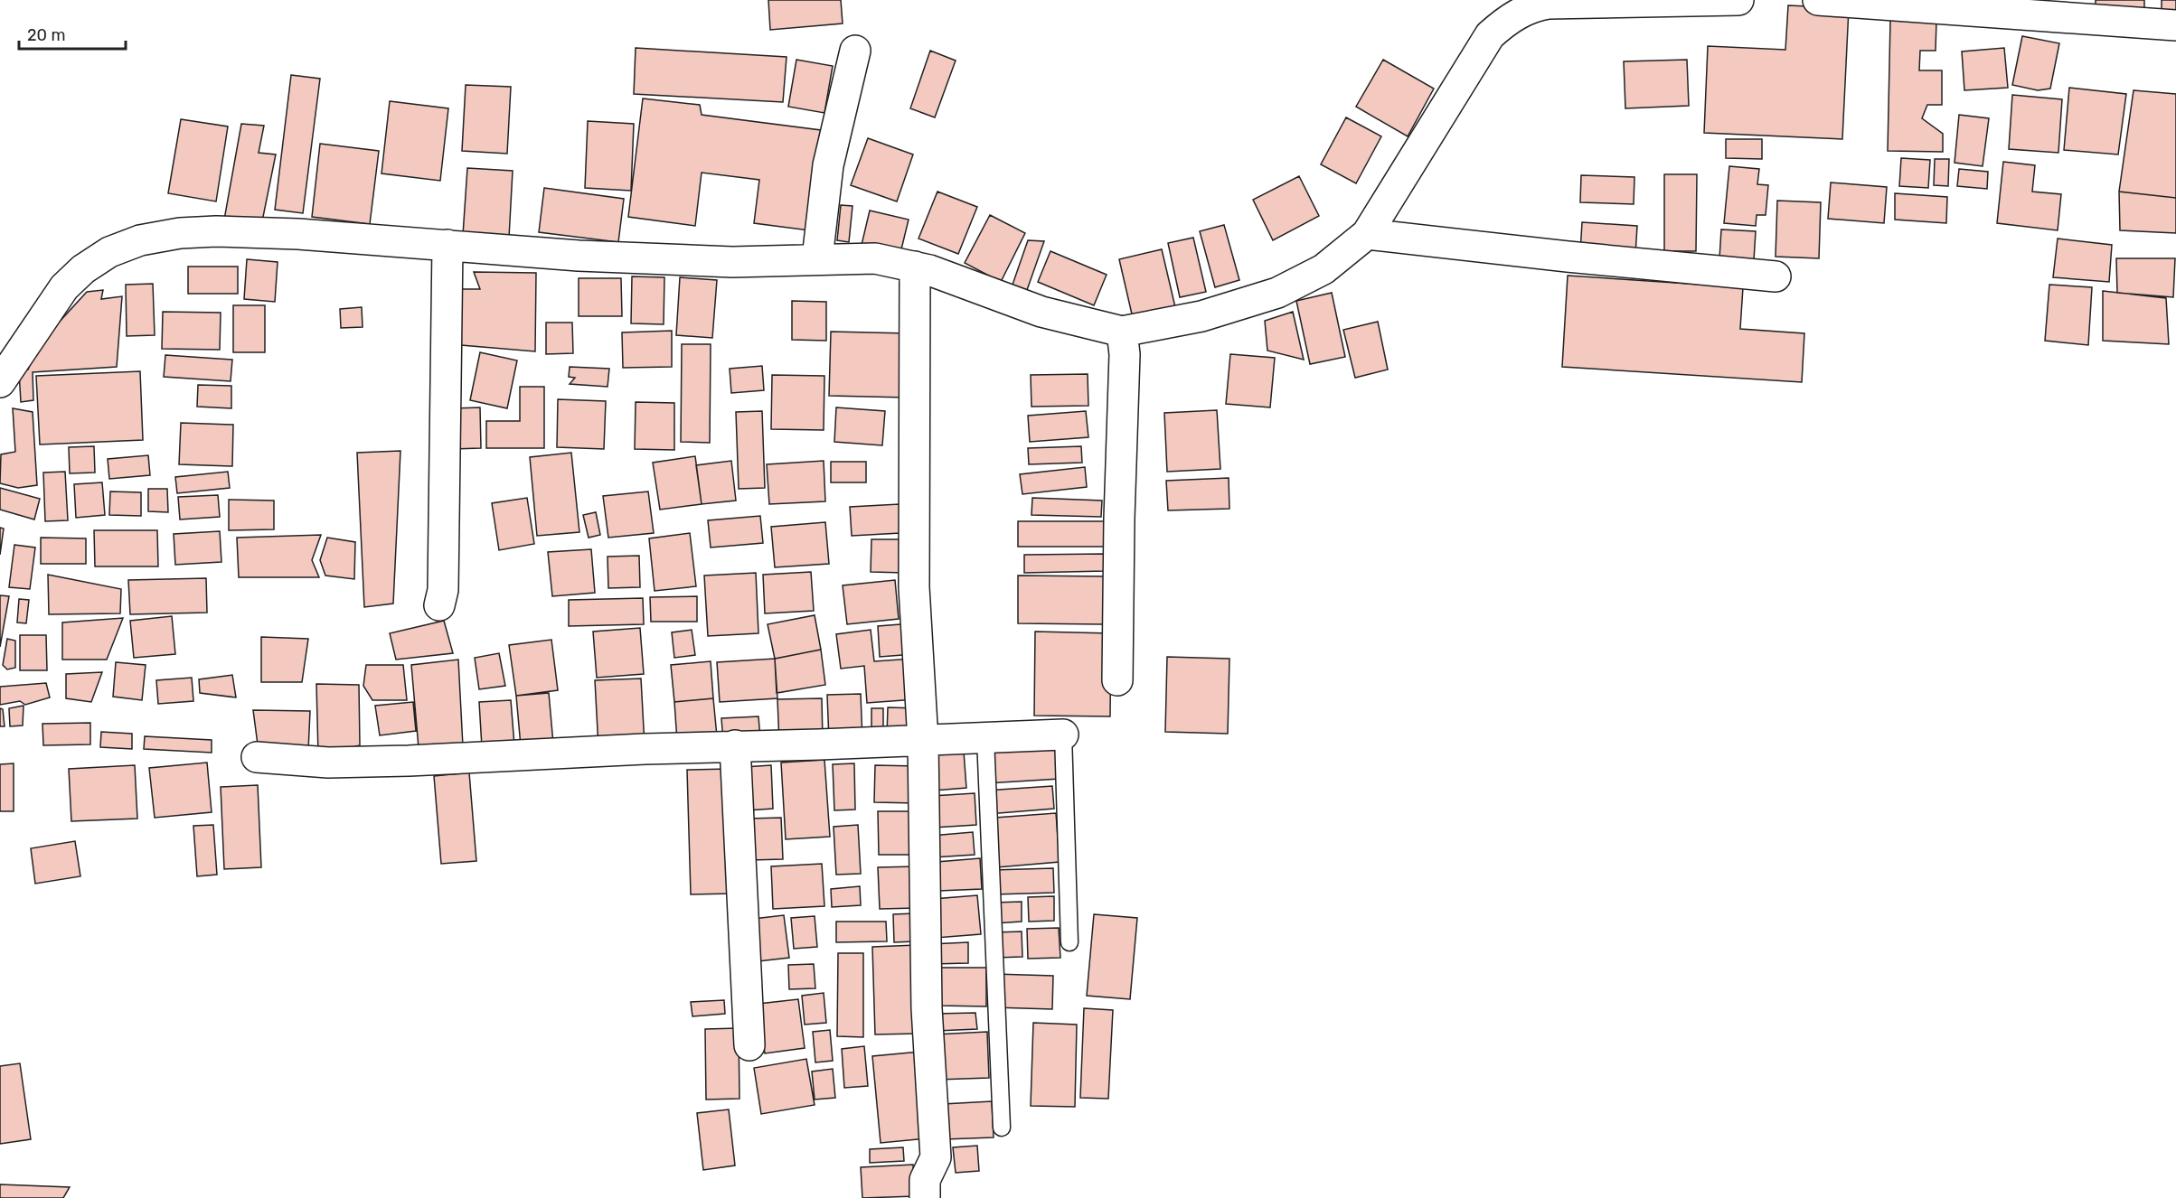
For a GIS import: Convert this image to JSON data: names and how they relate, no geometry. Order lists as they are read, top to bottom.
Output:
{
  "scale_bar": "20 m"
}
